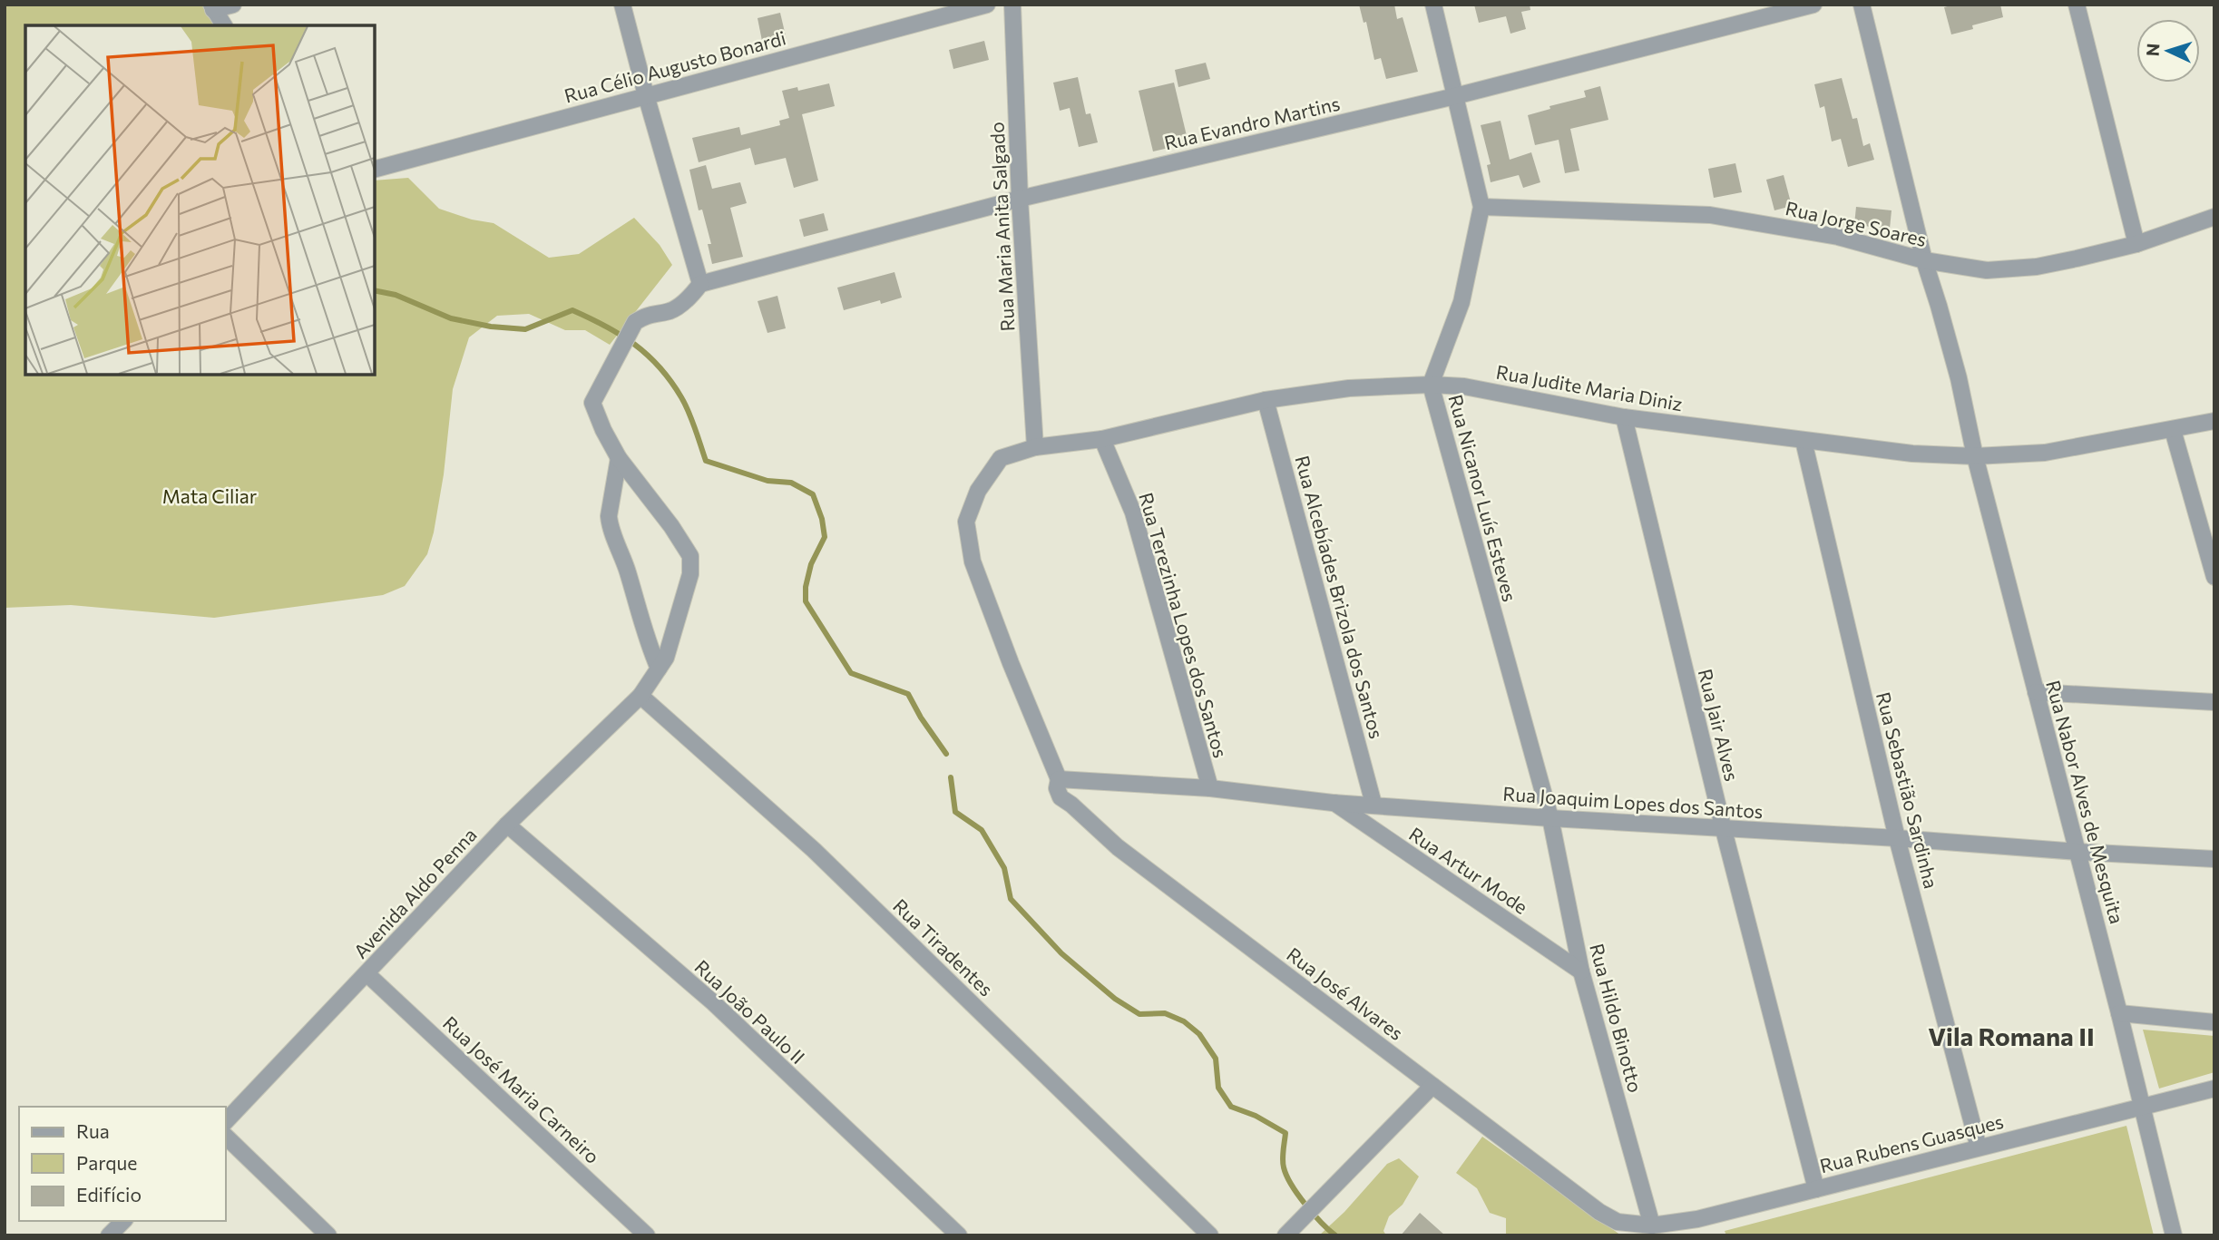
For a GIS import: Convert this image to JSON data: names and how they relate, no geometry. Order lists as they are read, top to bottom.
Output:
{
  "streets": {
    "street": [
      "Rua Célio Augusto Bonardi",
      "Rua Evandro Martins",
      "Rua Jorge Soares",
      "Rua Maria Anita Salgado",
      "Rua Judite Maria Diniz",
      "Rua Nicanor Luís Esteves",
      "Rua Alcebíades Brizola dos Santos",
      "Rua Terezinha Lopes dos Santos",
      "Rua Jair Alves",
      "Rua Sebastião Sardinha",
      "Rua Joaquim Lopes dos Santos",
      "Rua Nabor Alves de Mesquita",
      "Rua Artur Mode",
      "Avenida Aldo Penna",
      "Rua Tiradentes",
      "Rua José Alvares",
      "Rua João Paulo II",
      "Rua Hildo Binotto",
      "Rua José Maria Carneiro",
      "Rua Rubens Guasques"
    ]
  },
  "crossings": [
    ["Rua Evandro Martins", "Rua Maria Anita Salgado"],
    ["Rua Evandro Martins", "Rua Nicanor Luís Esteves"],
    ["Rua Evandro Martins", "Avenida Aldo Penna"],
    ["Rua Jorge Soares", "Rua Nicanor Luís Esteves"],
    ["Rua Jorge Soares", "Rua Nabor Alves de Mesquita"],
    ["Rua Maria Anita Salgado", "Rua Judite Maria Diniz"],
    ["Rua Judite Maria Diniz", "Rua Nicanor Luís Esteves"],
    ["Rua Judite Maria Diniz", "Rua Alcebíades Brizola dos Santos"],
    ["Rua Judite Maria Diniz", "Rua Terezinha Lopes dos Santos"],
    ["Rua Judite Maria Diniz", "Rua Jair Alves"],
    ["Rua Judite Maria Diniz", "Rua Sebastião Sardinha"],
    ["Rua Judite Maria Diniz", "Rua Joaquim Lopes dos Santos"],
    ["Rua Judite Maria Diniz", "Rua Nabor Alves de Mesquita"],
    ["Rua Judite Maria Diniz", "Rua José Alvares"],
    ["Rua Nicanor Luís Esteves", "Rua Joaquim Lopes dos Santos"],
    ["Rua Nicanor Luís Esteves", "Rua Hildo Binotto"],
    ["Rua Alcebíades Brizola dos Santos", "Rua Joaquim Lopes dos Santos"],
    ["Rua Terezinha Lopes dos Santos", "Rua Joaquim Lopes dos Santos"],
    ["Rua Jair Alves", "Rua Joaquim Lopes dos Santos"],
    ["Rua Jair Alves", "Rua Rubens Guasques"],
    ["Rua Sebastião Sardinha", "Rua Joaquim Lopes dos Santos"],
    ["Rua Sebastião Sardinha", "Rua Rubens Guasques"],
    ["Rua Joaquim Lopes dos Santos", "Rua Nabor Alves de Mesquita"],
    ["Rua Joaquim Lopes dos Santos", "Rua Artur Mode"],
    ["Rua Joaquim Lopes dos Santos", "Rua José Alvares"],
    ["Rua Joaquim Lopes dos Santos", "Rua Hildo Binotto"],
    ["Rua Nabor Alves de Mesquita", "Rua Rubens Guasques"],
    ["Rua Artur Mode", "Rua Hildo Binotto"],
    ["Avenida Aldo Penna", "Rua Tiradentes"],
    ["Avenida Aldo Penna", "Rua João Paulo II"],
    ["Avenida Aldo Penna", "Rua José Maria Carneiro"],
    ["Rua José Alvares", "Rua Rubens Guasques"],
    ["Rua Hildo Binotto", "Rua Rubens Guasques"]
  ],
  "districts": ["Vila Romana II"],
  "parks": ["Mata Ciliar"],
  "legend": ["Rua", "Parque", "Edifício"],
  "north": "left"
}
